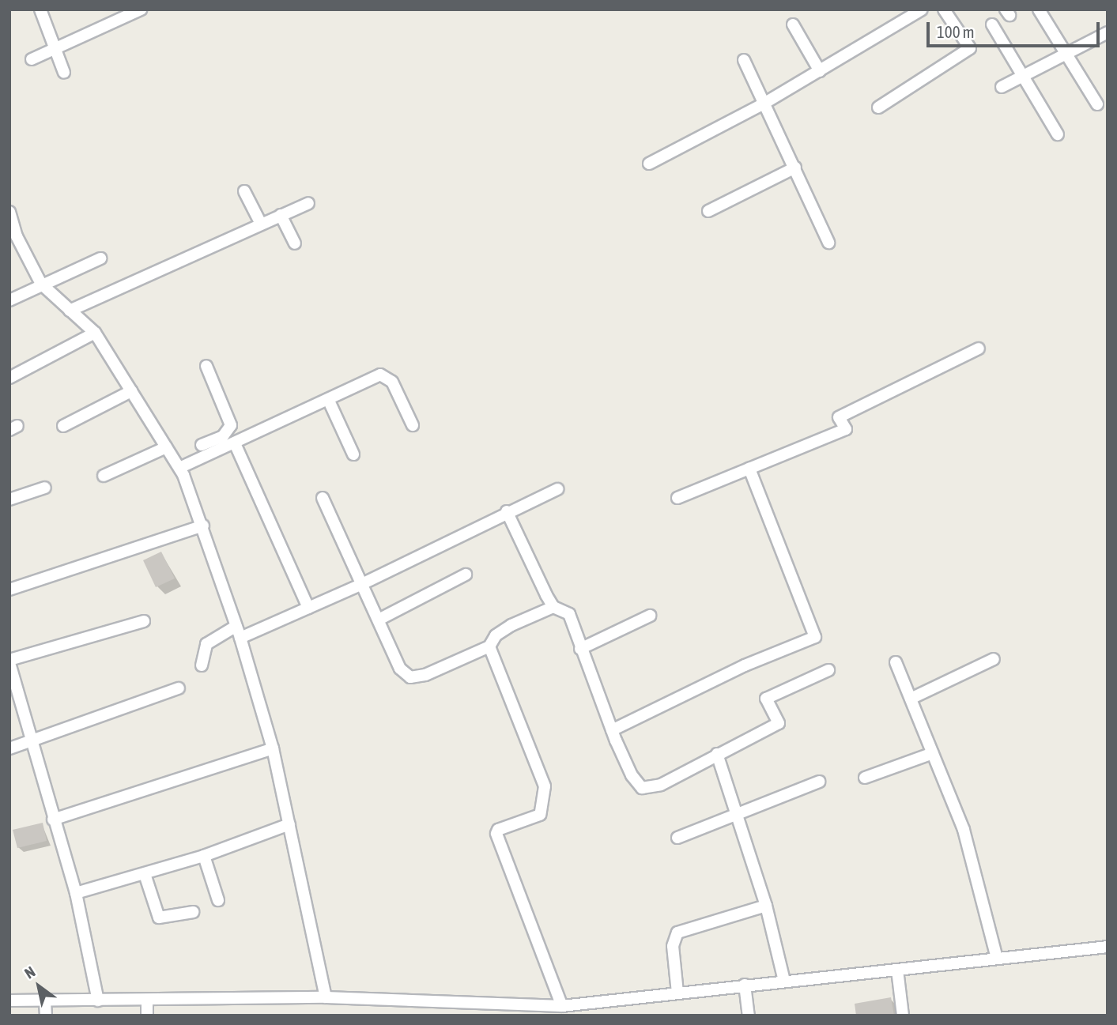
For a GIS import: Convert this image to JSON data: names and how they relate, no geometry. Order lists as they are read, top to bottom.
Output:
{
  "scale_bar": "100 m",
  "north": "top left"
}
